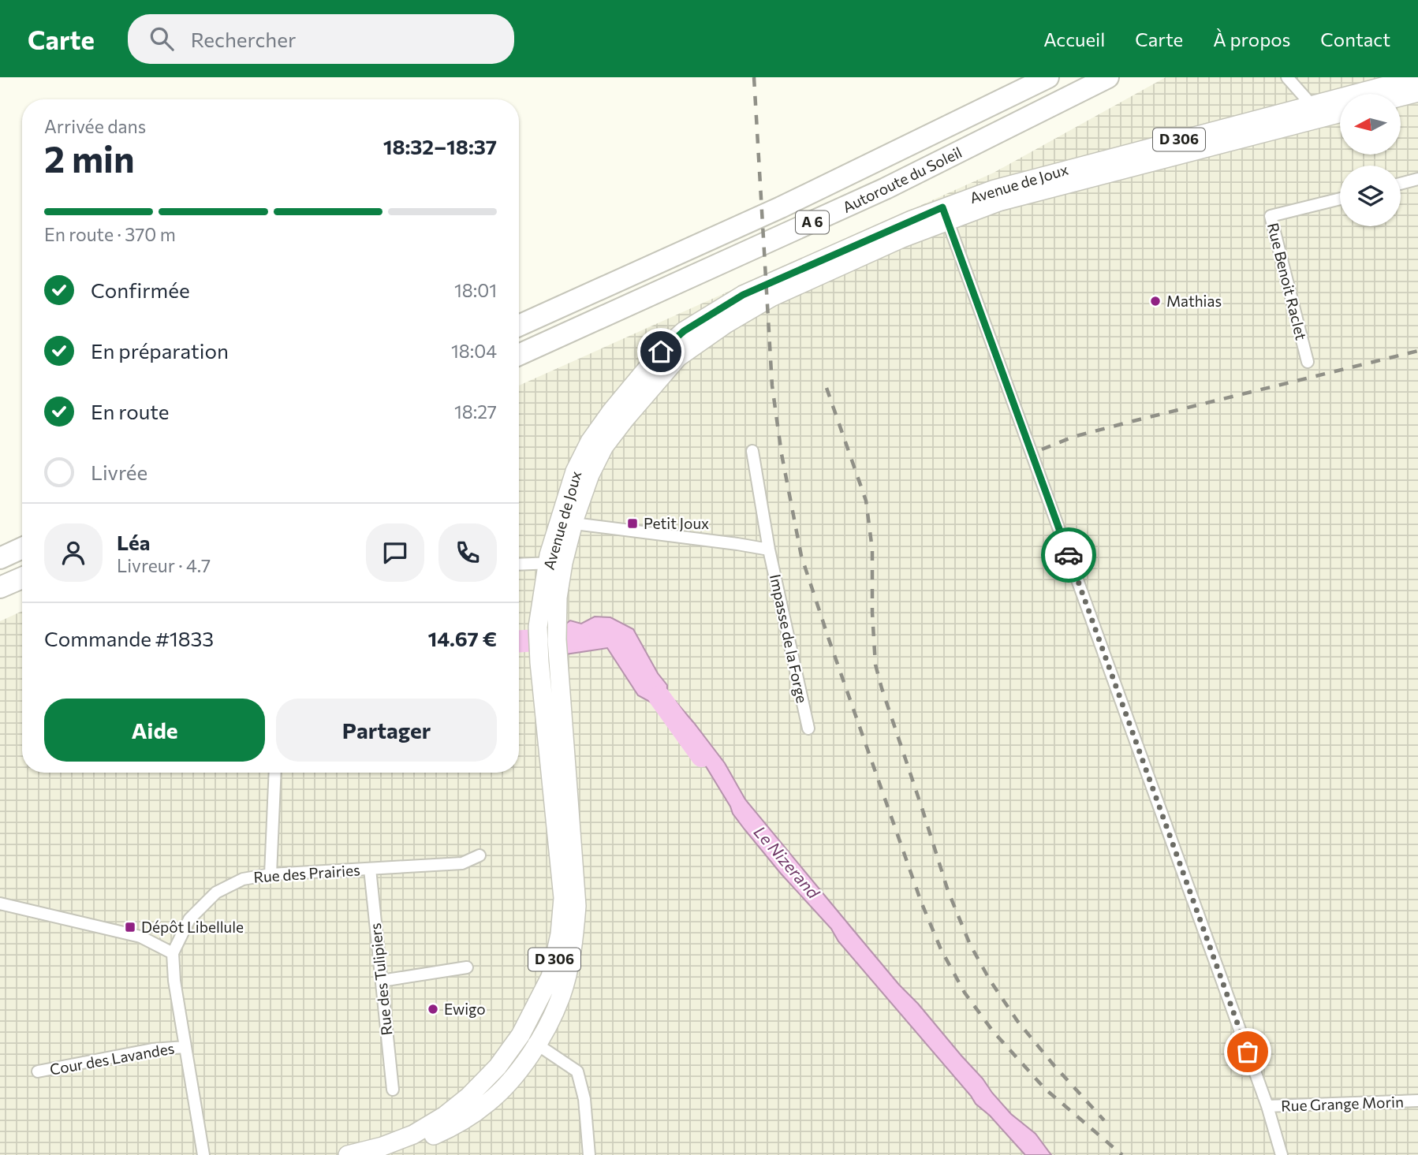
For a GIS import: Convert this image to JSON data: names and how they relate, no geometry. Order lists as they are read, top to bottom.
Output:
{
  "streets": {
    "highway": ["Autoroute du Soleil", "A 6"],
    "main road": ["D 306", "Avenue de Joux"],
    "street": [
      "Rue Benoit Raclet",
      "Impasse de la Forge",
      "Rue des Prairies",
      "Rue des Tulipiers",
      "Cour des Lavandes",
      "Rue Grange Morin"
    ]
  },
  "crossings": [
    ["Rue des Prairies", "Rue des Tulipiers"],
    ["Rue des Prairies", "Cour des Lavandes"]
  ],
  "water": ["Le Nizerand"],
  "places": {
    "other": ["Mathias", "Ewigo"],
    "transit": ["Petit Joux", "Dépôt Libellule"]
  },
  "north": "left",
  "page": {
    "header": "Carte",
    "search": "Rechercher",
    "nav": [
      "Accueil",
      "Carte",
      "À propos",
      "Contact"
    ],
    "heading": ["2 min", "Arrivée dans", "18:32–18:37"],
    "panel": [
      "Léa",
      "Livreur · 4.7",
      "Commande #1833",
      "14.67 €"
    ],
    "bar": "En route · 370 m",
    "list": [
      ["Confirmée", "18:01"],
      ["En préparation", "18:04"],
      ["En route", "18:27"],
      "Livrée"
    ],
    "buttons": ["Aide", "Partager"]
  }
}
